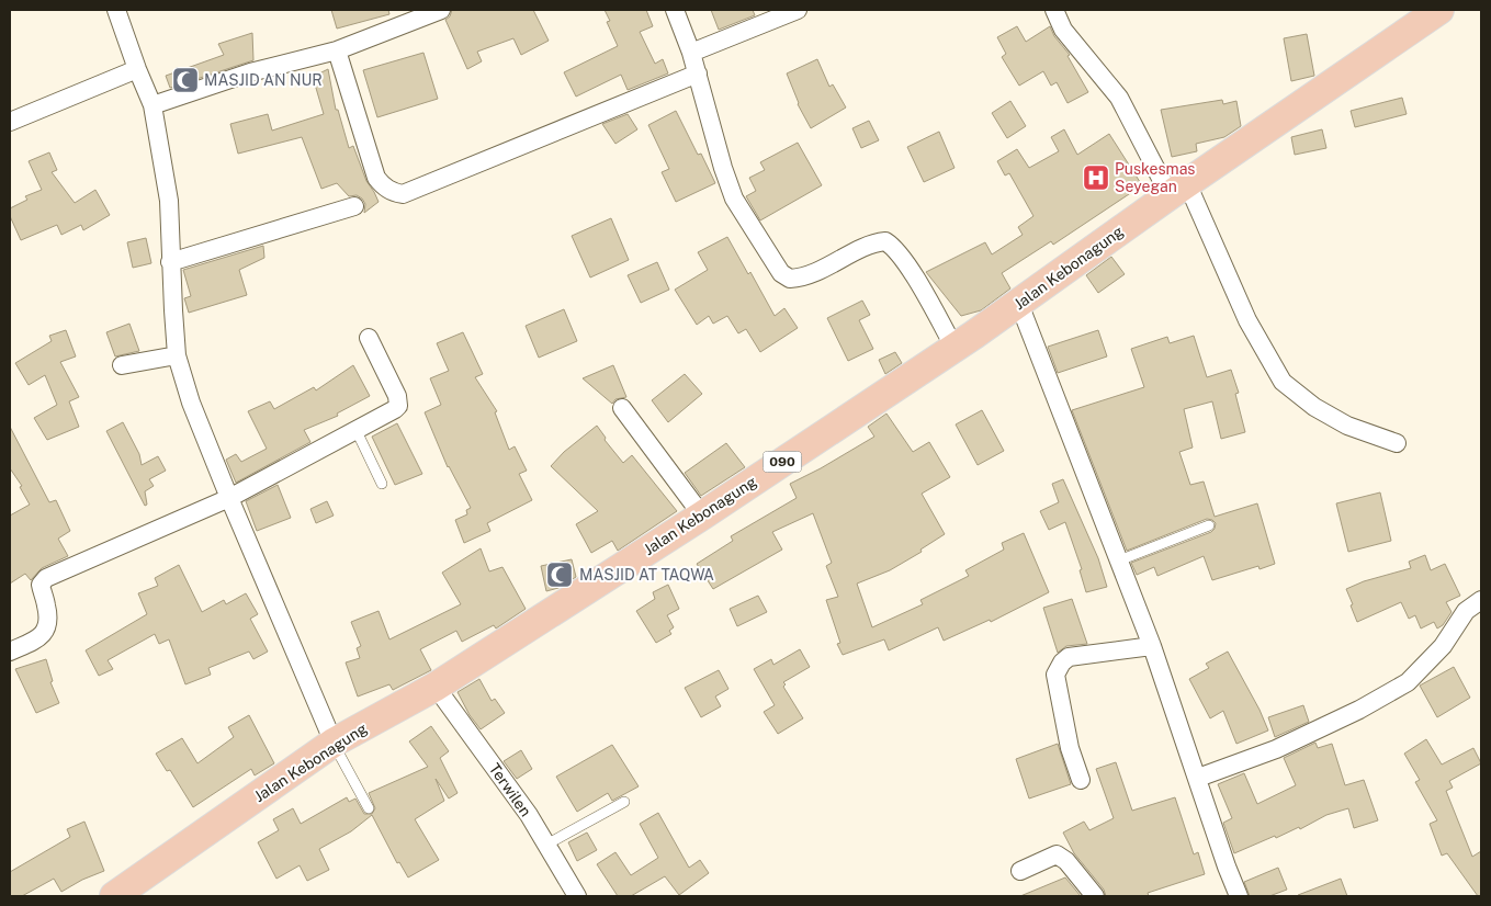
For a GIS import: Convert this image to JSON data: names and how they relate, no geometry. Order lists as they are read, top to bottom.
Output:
{
  "streets": {
    "main road": ["Jalan Kebonagung", "090"],
    "street": ["Terwilen"]
  },
  "crossings": [
    ["Jalan Kebonagung", "Terwilen"]
  ],
  "places": {
    "mosque": ["MASJID AN NUR", "MASJID AT TAQWA"],
    "hospital": ["Puskesmas Seyegan"]
  }
}
